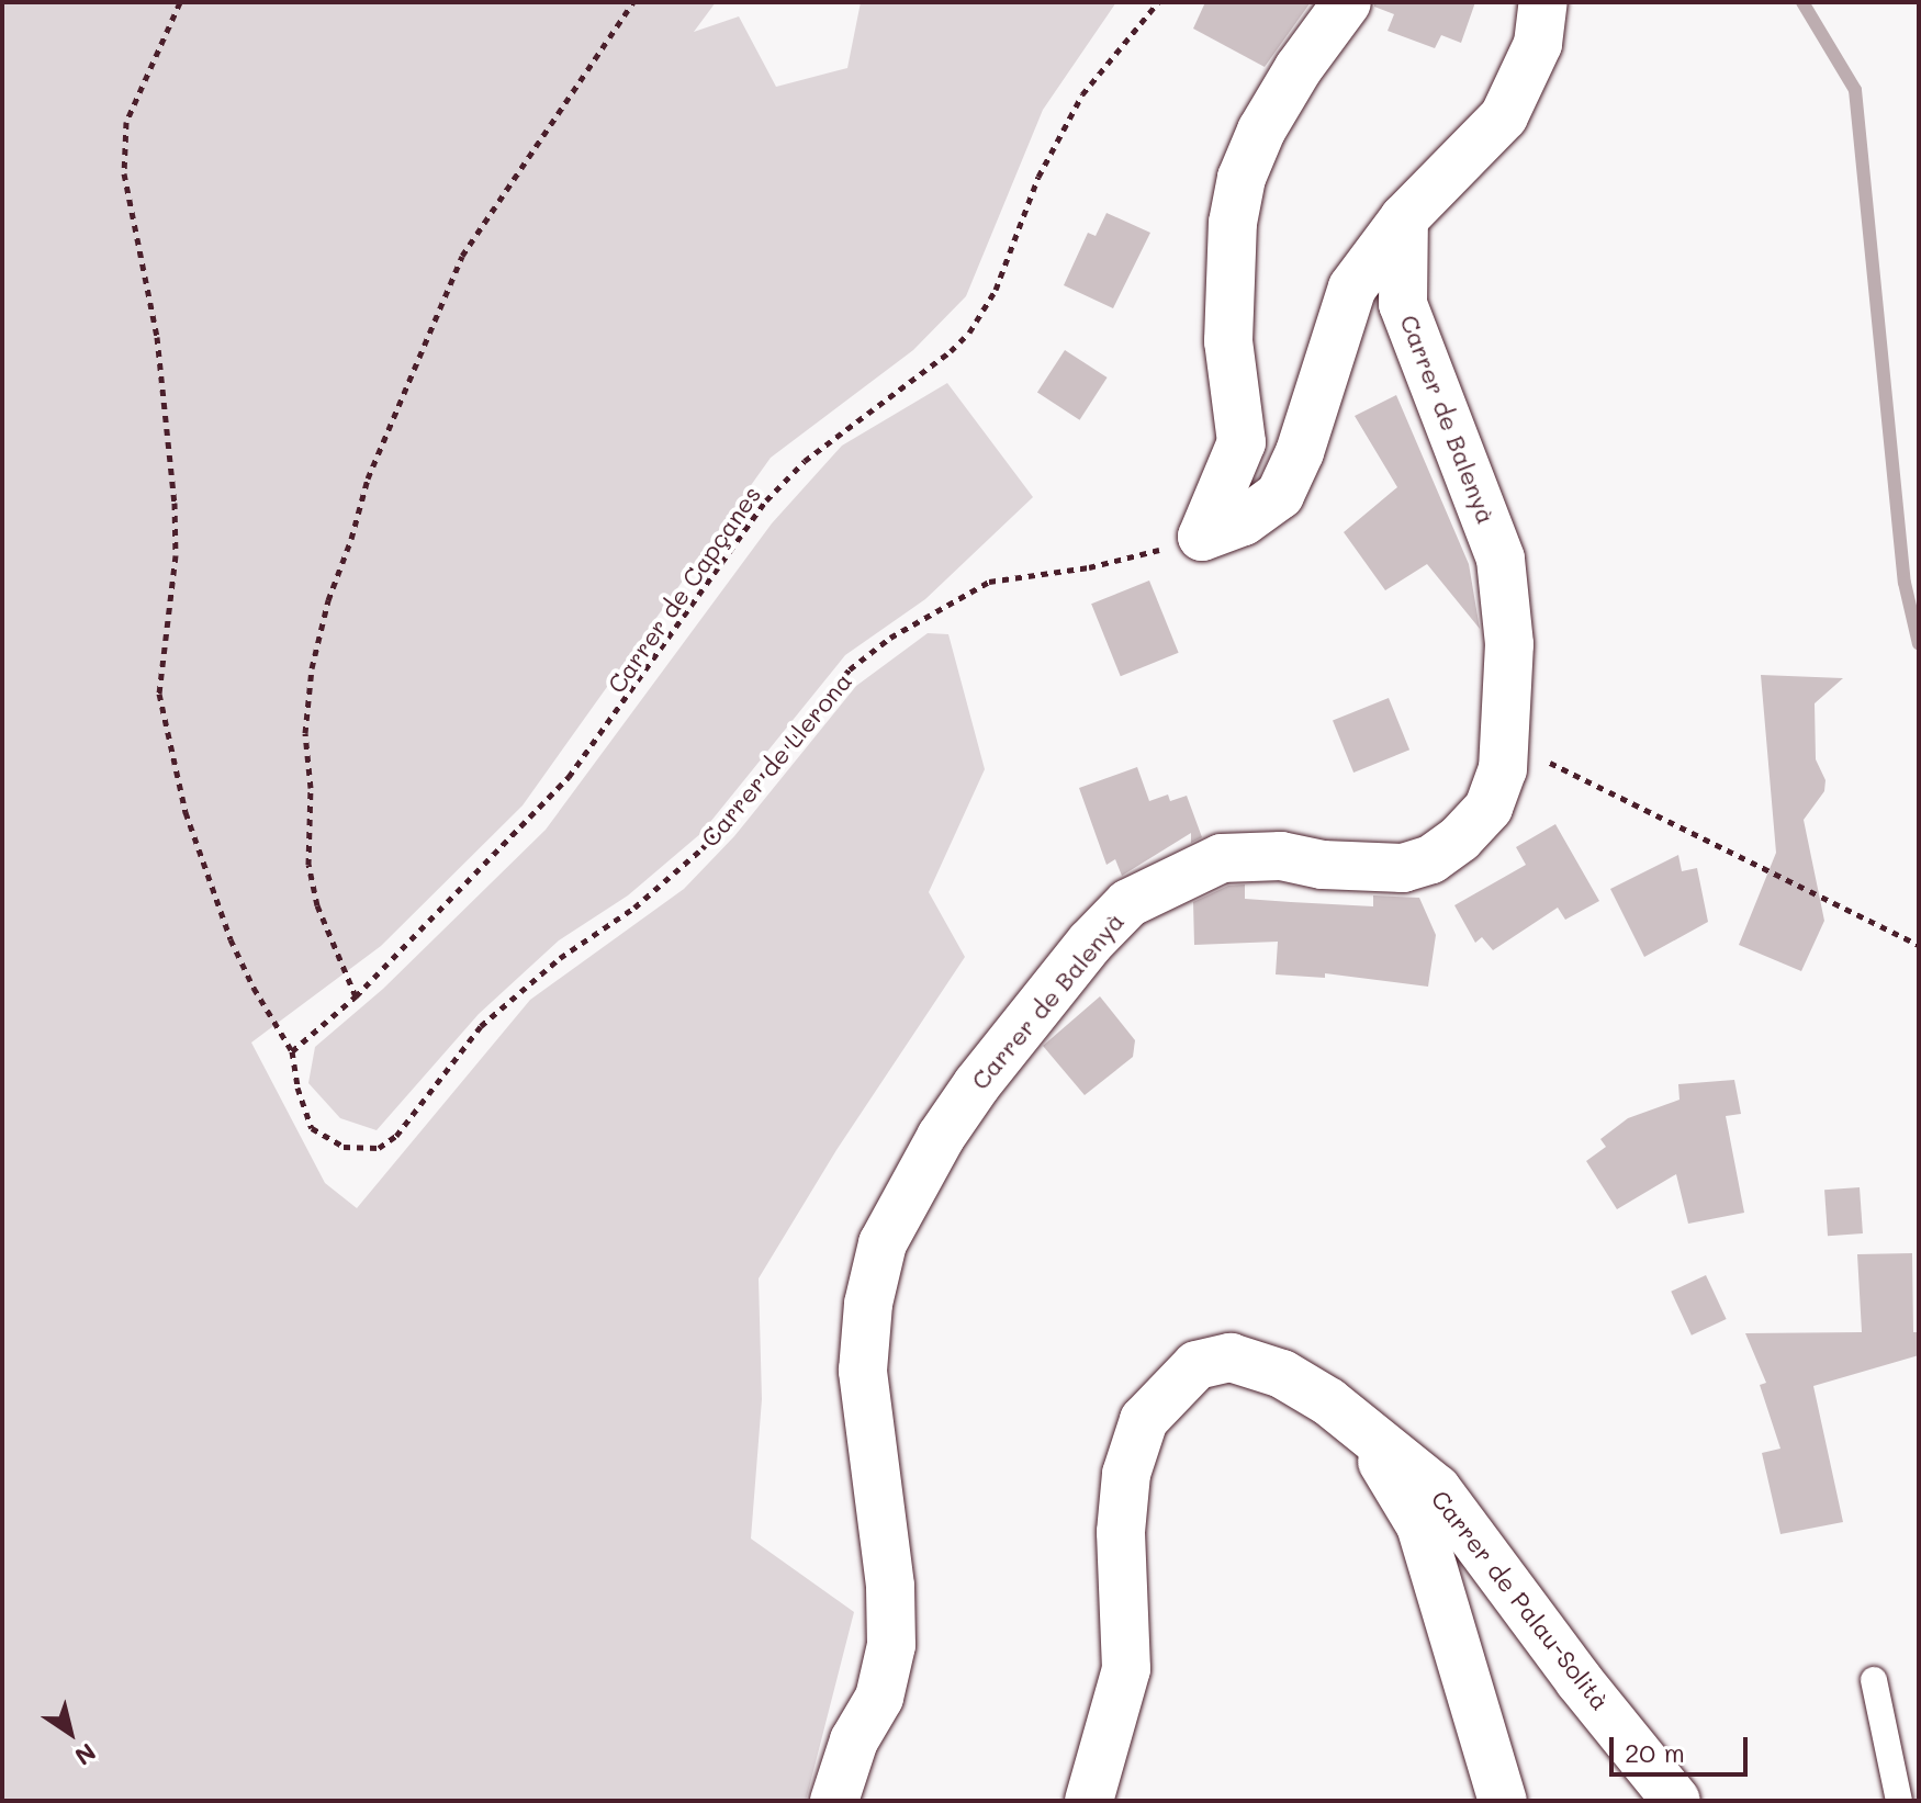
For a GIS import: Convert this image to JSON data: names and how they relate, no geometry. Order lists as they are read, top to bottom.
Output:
{
  "streets": {
    "street": ["Carrer de Balenyà", "Carrer de Palau-Solità"],
    "path": ["Carrer de Capçanes", "Carrer de Llerona"]
  },
  "crossings": [
    ["Carrer de Capçanes", "Carrer de Llerona"]
  ],
  "scale_bar": "20 m",
  "north": "bottom right"
}
